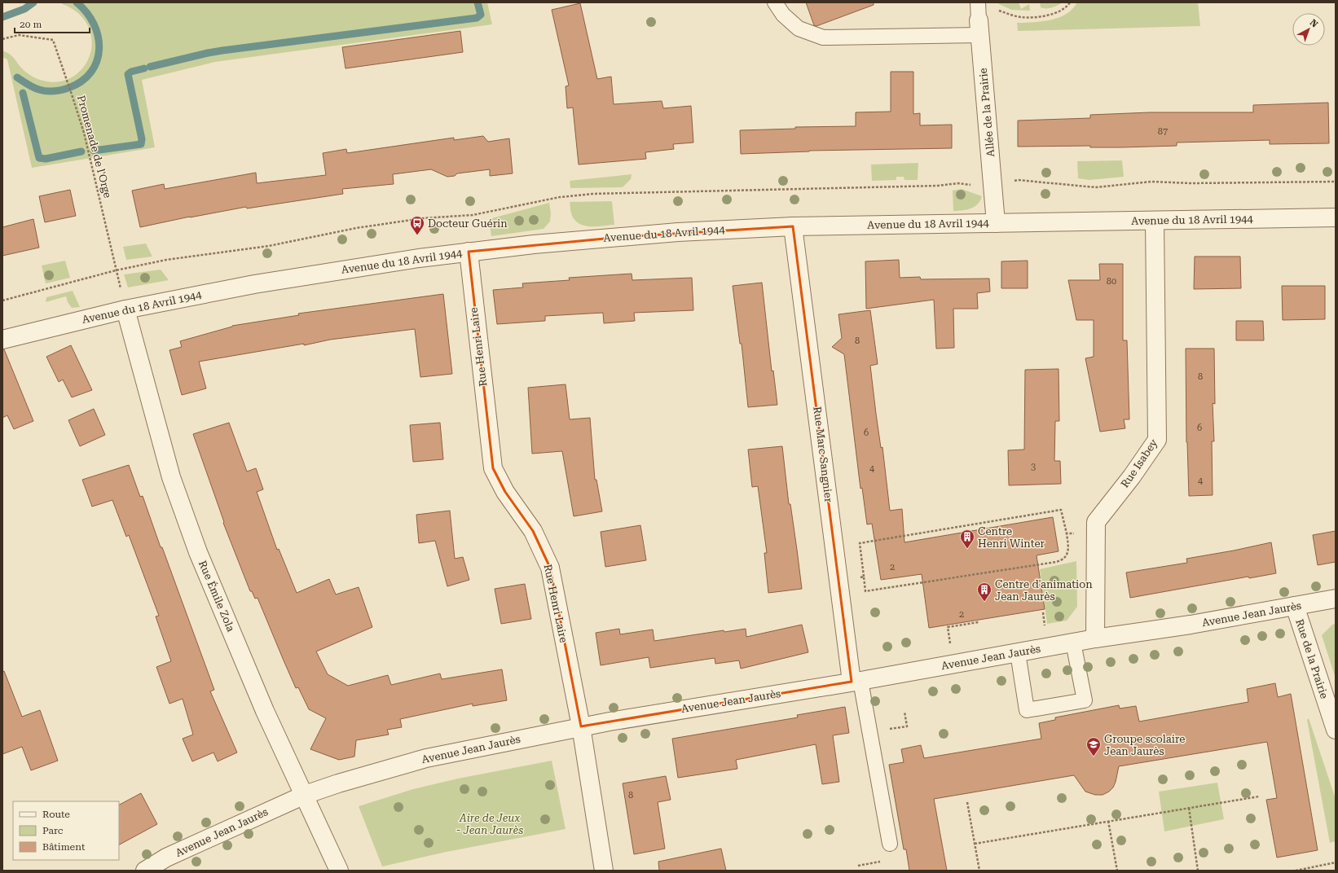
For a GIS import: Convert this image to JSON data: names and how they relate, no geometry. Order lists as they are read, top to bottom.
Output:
{
  "streets": {
    "street": [
      "Allée de la Prairie",
      "Avenue du 18 Avril 1944",
      "Rue Henri Laire",
      "Rue Marc Sangnier",
      "Rue Isabey",
      "Rue Émile Zola",
      "Avenue Jean Jaurès",
      "Rue de la Prairie"
    ],
    "path": ["Promenade de l'Orge"]
  },
  "crossings": [
    ["Allée de la Prairie", "Avenue du 18 Avril 1944"],
    ["Promenade de l'Orge", "Avenue du 18 Avril 1944"],
    ["Promenade de l'Orge", "Rue Émile Zola"],
    ["Avenue du 18 Avril 1944", "Rue Henri Laire"],
    ["Avenue du 18 Avril 1944", "Rue Marc Sangnier"],
    ["Avenue du 18 Avril 1944", "Rue Isabey"],
    ["Avenue du 18 Avril 1944", "Rue Émile Zola"],
    ["Rue Henri Laire", "Avenue Jean Jaurès"],
    ["Rue Marc Sangnier", "Avenue Jean Jaurès"],
    ["Rue Isabey", "Avenue Jean Jaurès"],
    ["Rue Émile Zola", "Avenue Jean Jaurès"],
    ["Avenue Jean Jaurès", "Rue de la Prairie"]
  ],
  "parks": ["Aire de Jeux - Jean Jaurès"],
  "places": {
    "bus stop": ["Docteur Guérin"],
    "building": ["Centre Henri Winter", "Centre d'animation Jean Jaurès"],
    "school or university": ["Groupe scolaire Jean Jaurès"]
  },
  "house_numbers": [
    "87",
    "80",
    "8",
    "8",
    "6",
    "6",
    "3",
    "4",
    "4",
    "2",
    "2",
    "8"
  ],
  "legend": ["Route", "Parc", "Bâtiment"],
  "scale_bar": "20 m",
  "north": "top right"
}
